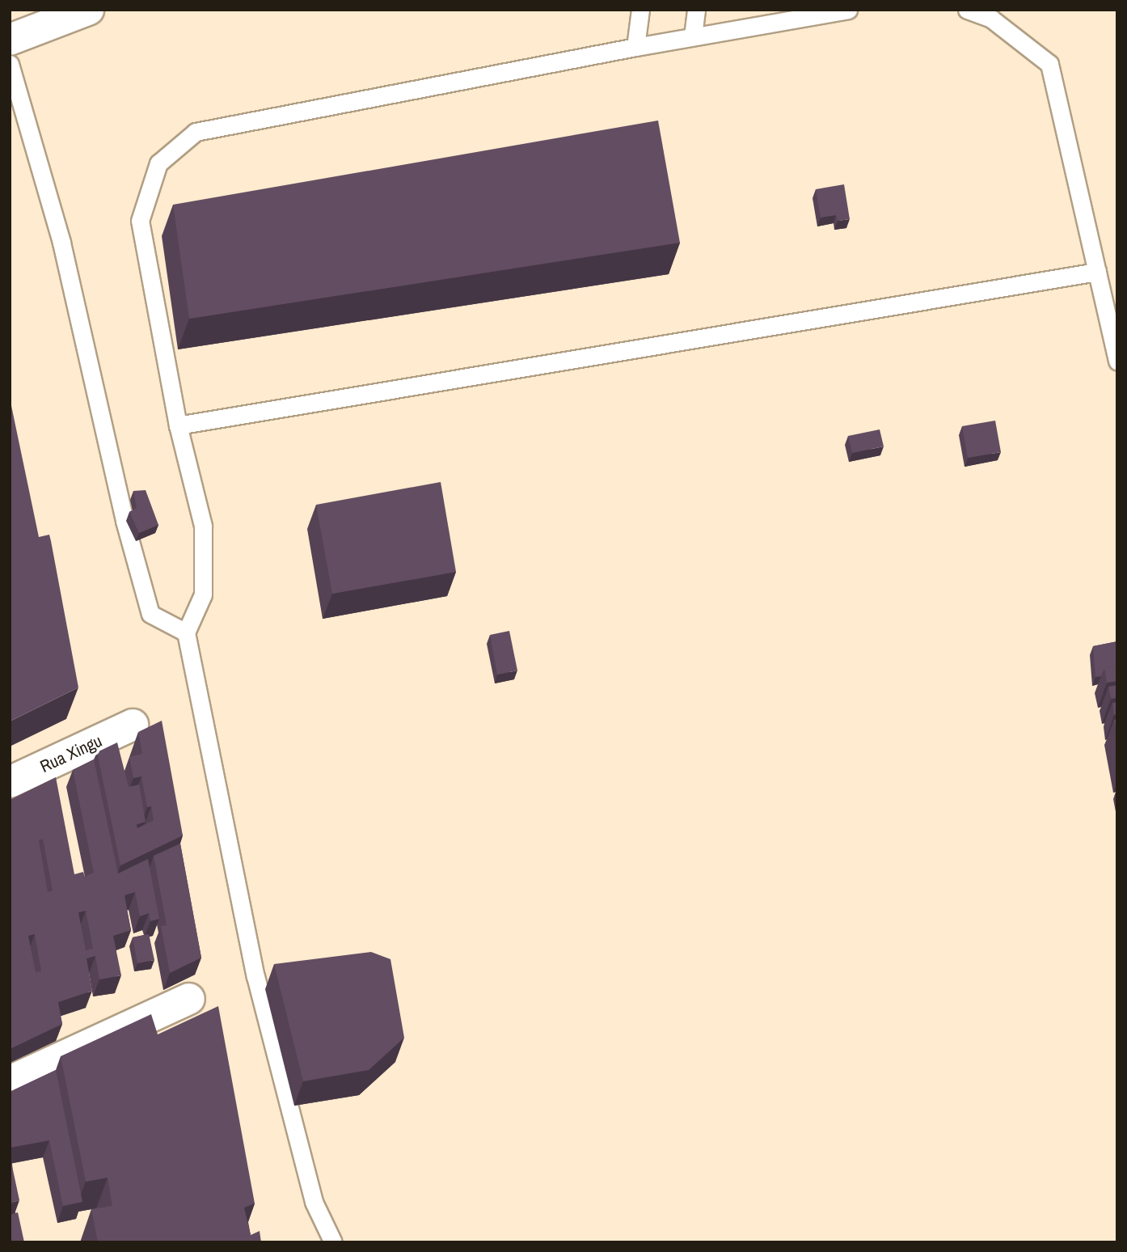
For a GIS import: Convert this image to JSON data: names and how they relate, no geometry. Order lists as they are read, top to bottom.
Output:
{
  "streets": {
    "street": ["Rua Xingu"]
  }
}
